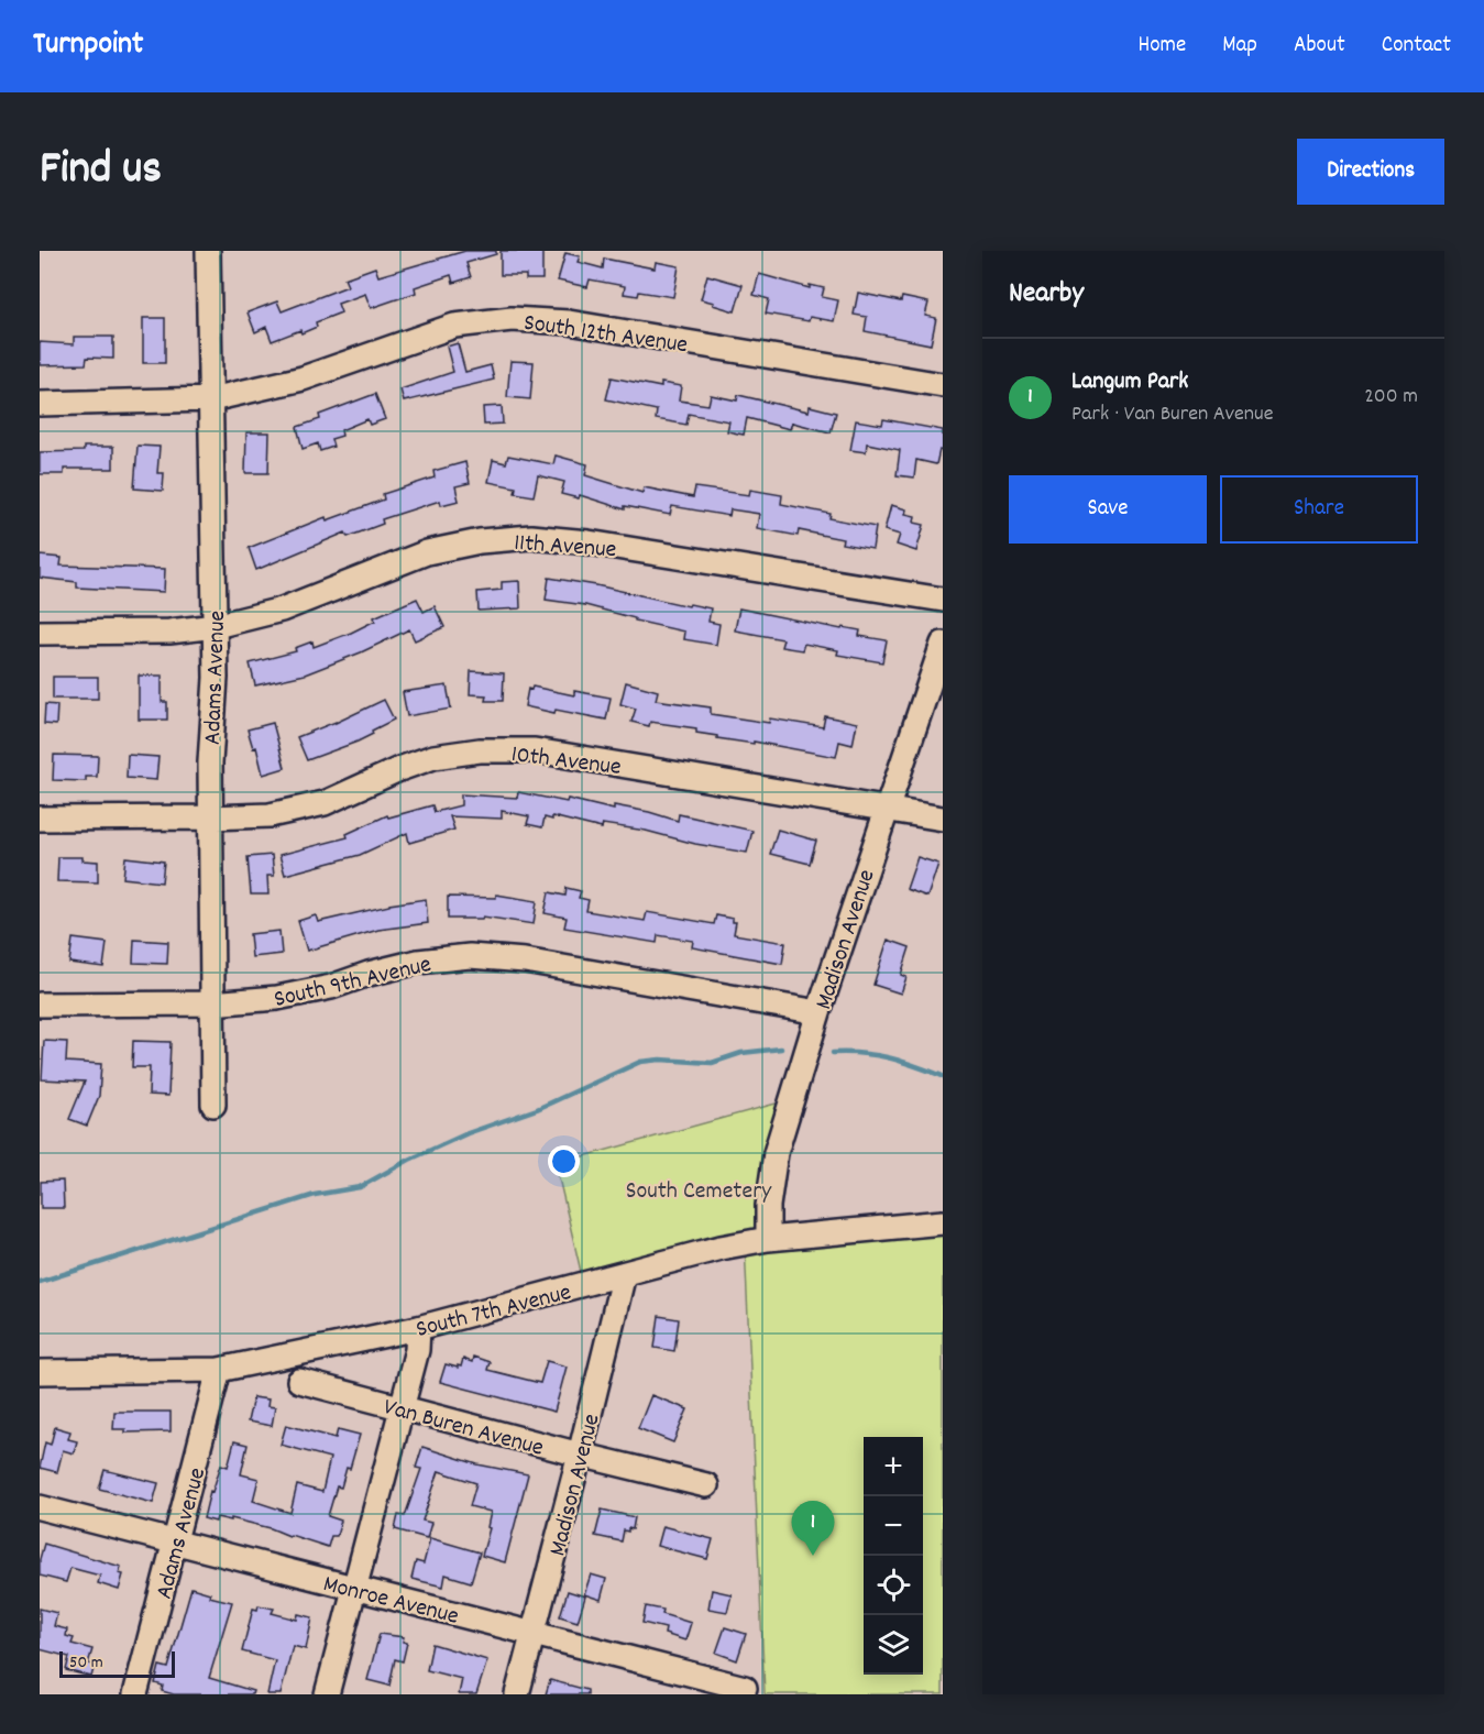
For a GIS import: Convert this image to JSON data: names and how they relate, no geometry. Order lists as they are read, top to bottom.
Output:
{
  "streets": {
    "street": [
      "South 12th Avenue",
      "11th Avenue",
      "Adams Avenue",
      "10th Avenue",
      "Madison Avenue",
      "South 9th Avenue",
      "South 7th Avenue",
      "Van Buren Avenue",
      "Monroe Avenue"
    ]
  },
  "crossings": [
    ["South 12th Avenue", "Adams Avenue"],
    ["11th Avenue", "Adams Avenue"],
    ["Adams Avenue", "10th Avenue"],
    ["Adams Avenue", "South 9th Avenue"],
    ["Adams Avenue", "South 7th Avenue"],
    ["Adams Avenue", "Monroe Avenue"],
    ["10th Avenue", "Madison Avenue"],
    ["Madison Avenue", "South 9th Avenue"],
    ["Madison Avenue", "South 7th Avenue"],
    ["Madison Avenue", "Van Buren Avenue"],
    ["Madison Avenue", "Monroe Avenue"]
  ],
  "parks": ["South Cemetery"],
  "scale_bar": "50 m",
  "page": {
    "header": "Turnpoint",
    "nav": [
      "Home",
      "Map",
      "About",
      "Contact"
    ],
    "title": "Find us",
    "buttons": [
      "Directions",
      ["Save", "Share"]
    ],
    "heading": "Nearby",
    "list": [
      {
        "mark": "1",
        "name": "Langum Park",
        "note": "Park · Van Buren Avenue",
        "value": "200 m"
      }
    ],
    "map_buttons": ["+", "−"],
    "pins": "1",
    "scale": "50 m"
  }
}
